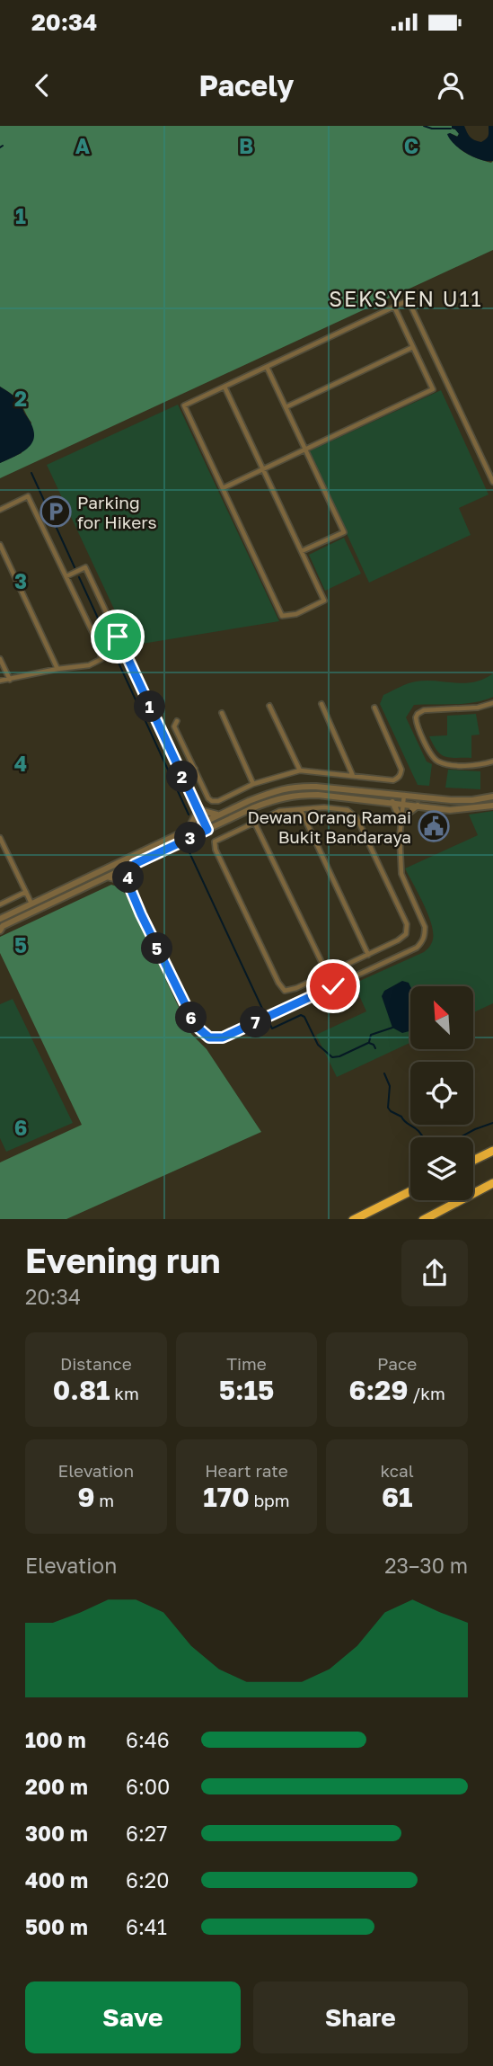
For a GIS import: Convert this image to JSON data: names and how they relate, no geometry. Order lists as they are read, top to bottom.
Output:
{
  "districts": ["SEKSYEN U11"],
  "places": {
    "parking": ["Parking for Hikers"],
    "public building": ["Dewan Orang Ramai Bukit Bandaraya"]
  },
  "north": "top left",
  "page": {
    "status": "20:34",
    "header": "Pacely",
    "pins": [
      "1",
      "2",
      "3",
      "4",
      "5",
      "6",
      "7"
    ],
    "heading": ["Evening run", "20:34"],
    "stats": [
      ["Distance", "0.81 km"],
      ["Time", "5:15"],
      ["Pace", "6:29 /km"],
      ["Elevation", "9 m"],
      ["Heart rate", "170 bpm"],
      ["kcal", "61"]
    ],
    "chart": ["Elevation", "23–30 m"],
    "list": [
      {
        "name": "100 m",
        "note": "6:46"
      },
      {
        "name": "200 m",
        "note": "6:00"
      },
      {
        "name": "300 m",
        "note": "6:27"
      },
      {
        "name": "400 m",
        "note": "6:20"
      },
      {
        "name": "500 m",
        "note": "6:41"
      }
    ],
    "buttons": ["Save", "Share"]
  },
  "grid": {
    "columns": ["A", "B", "C"],
    "rows": [
      "1",
      "2",
      "3",
      "4",
      "5",
      "6"
    ]
  }
}
